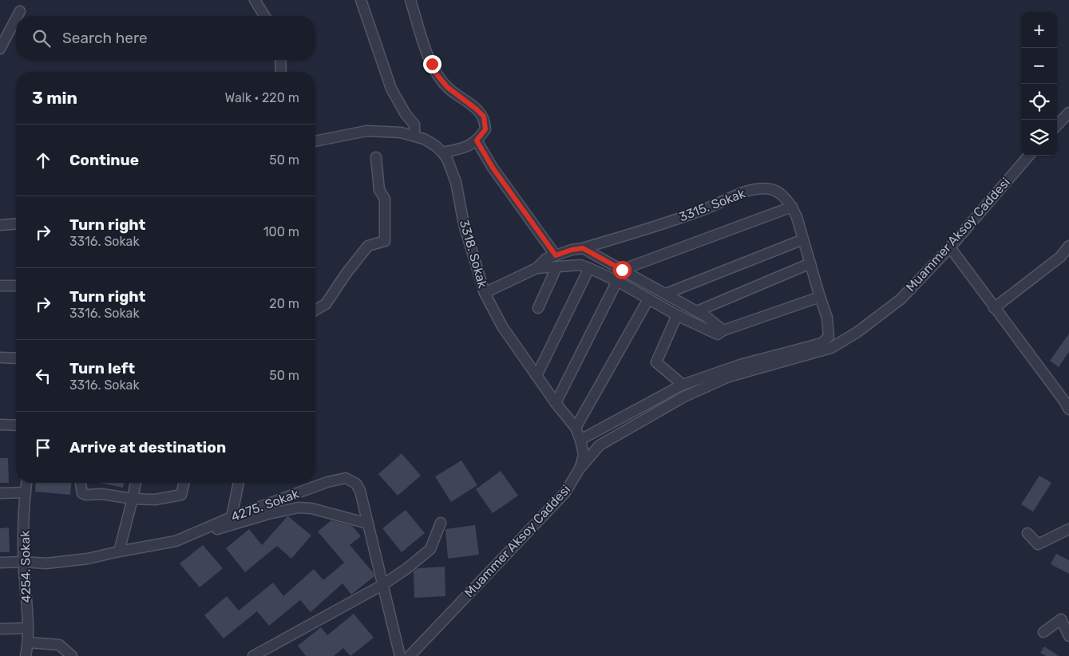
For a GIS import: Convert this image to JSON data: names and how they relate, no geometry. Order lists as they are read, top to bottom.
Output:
{
  "streets": {
    "street": [
      "3315. Sokak",
      "Muammer Aksoy Caddesi",
      "3318. Sokak",
      "4275. Sokak",
      "4254. Sokak"
    ]
  },
  "crossings": [
    ["Muammer Aksoy Caddesi", "3318. Sokak"],
    ["4275. Sokak", "4254. Sokak"]
  ],
  "page": {
    "map_buttons": ["+", "−"],
    "search": "Search here",
    "heading": ["3 min", "Walk · 220 m"],
    "list": [
      ["Continue", "50 m"],
      ["Turn right", "3316. Sokak", "100 m"],
      ["Turn right", "3316. Sokak", "20 m"],
      ["Turn left", "3316. Sokak", "50 m"],
      "Arrive at destination"
    ]
  }
}
